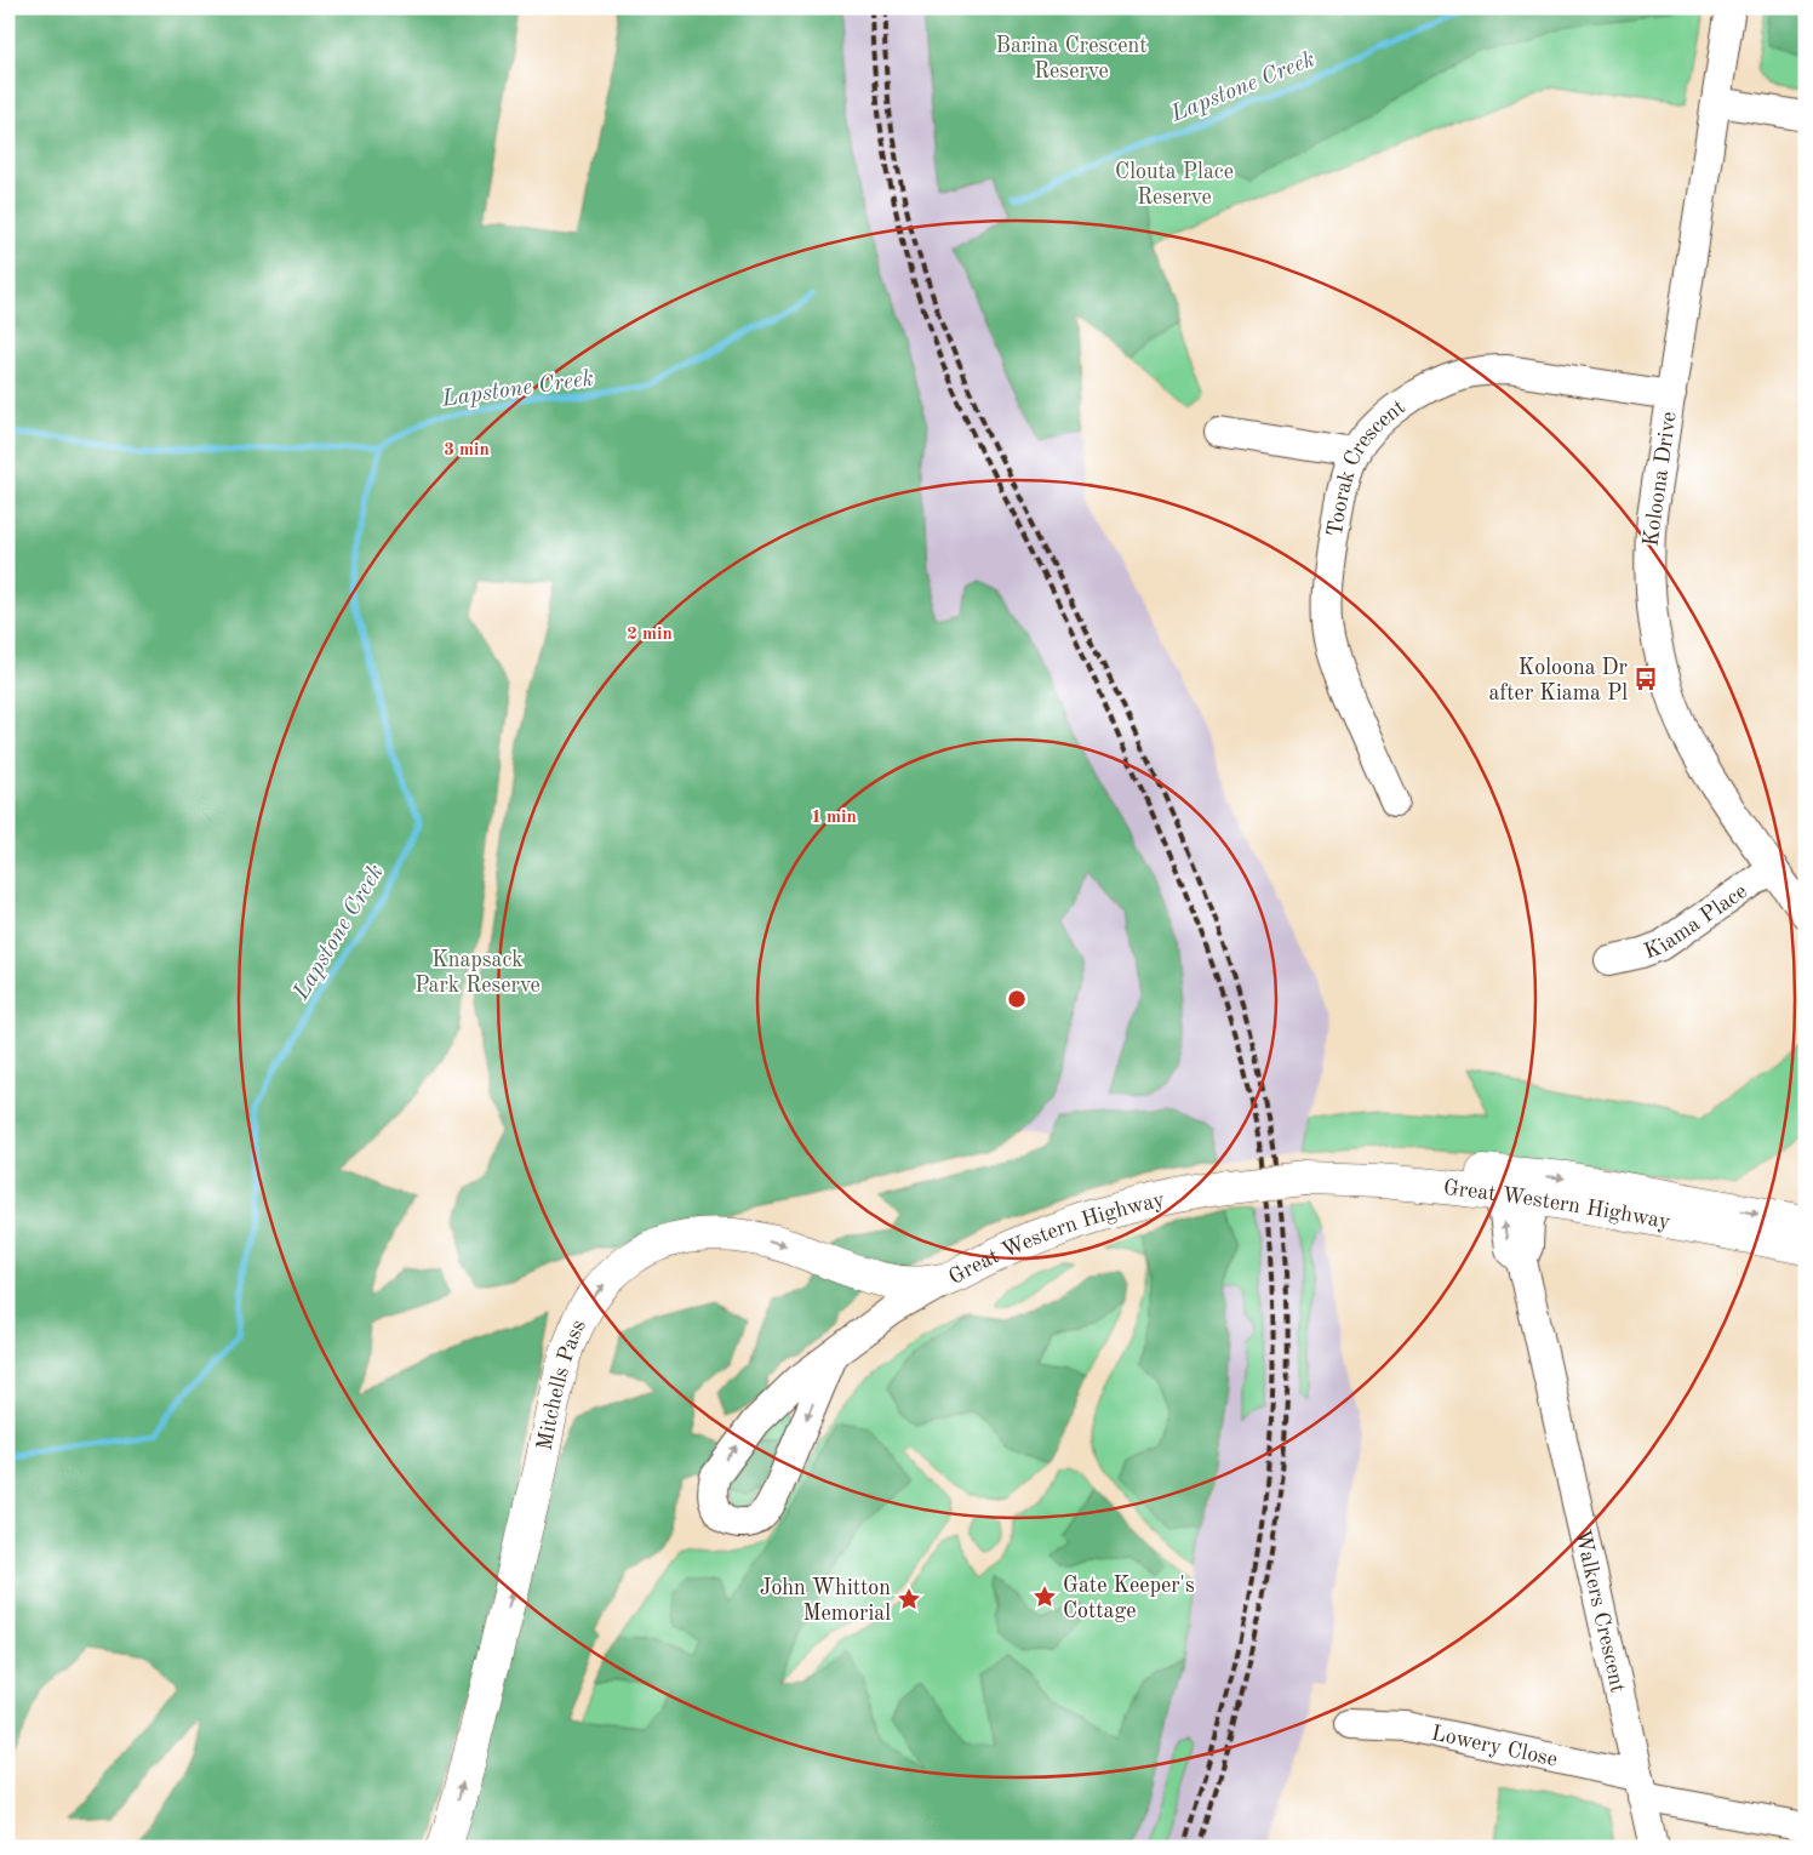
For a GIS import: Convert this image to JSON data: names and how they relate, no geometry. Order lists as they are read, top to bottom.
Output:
{
  "streets": {
    "main road": ["Great Western Highway", "Mitchells Pass"],
    "street": [
      "Toorak Crescent",
      "Koloona Drive",
      "Kiama Place",
      "Walkers Crescent",
      "Lowery Close"
    ]
  },
  "crossings": [
    ["Toorak Crescent", "Koloona Drive"],
    ["Koloona Drive", "Kiama Place"],
    ["Great Western Highway", "Mitchells Pass"],
    ["Great Western Highway", "Walkers Crescent"],
    ["Walkers Crescent", "Lowery Close"]
  ],
  "water": ["Lapstone Creek"],
  "parks": ["Barina Crescent Reserve", "Clouta Place Reserve", "Knapsack Park Reserve"],
  "places": {
    "bus stop": ["Koloona Dr after Kiama Pl"],
    "place": ["Gate Keeper's Cottage", "John Whitton Memorial"]
  },
  "rings": ["3 min", "2 min", "1 min"]
}
